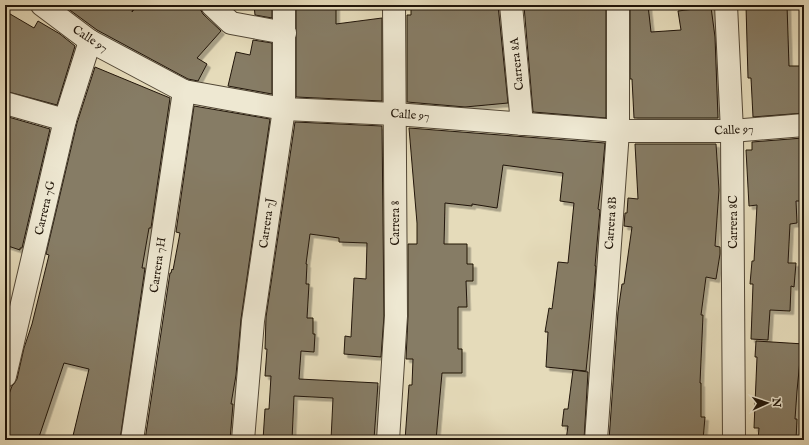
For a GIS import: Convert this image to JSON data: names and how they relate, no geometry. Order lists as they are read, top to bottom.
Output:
{
  "streets": {
    "street": [
      "Calle 97",
      "Carrera 8A",
      "Carrera 7G",
      "Carrera 8C",
      "Carrera 7J",
      "Carrera 8",
      "Carrera 8B",
      "Carrera 7H"
    ]
  },
  "crossings": [
    ["Calle 97", "Carrera 8A"],
    ["Calle 97", "Carrera 7G"],
    ["Calle 97", "Carrera 8C"],
    ["Calle 97", "Carrera 7J"],
    ["Calle 97", "Carrera 8"],
    ["Calle 97", "Carrera 8B"],
    ["Calle 97", "Carrera 7H"]
  ],
  "north": "right"
}
